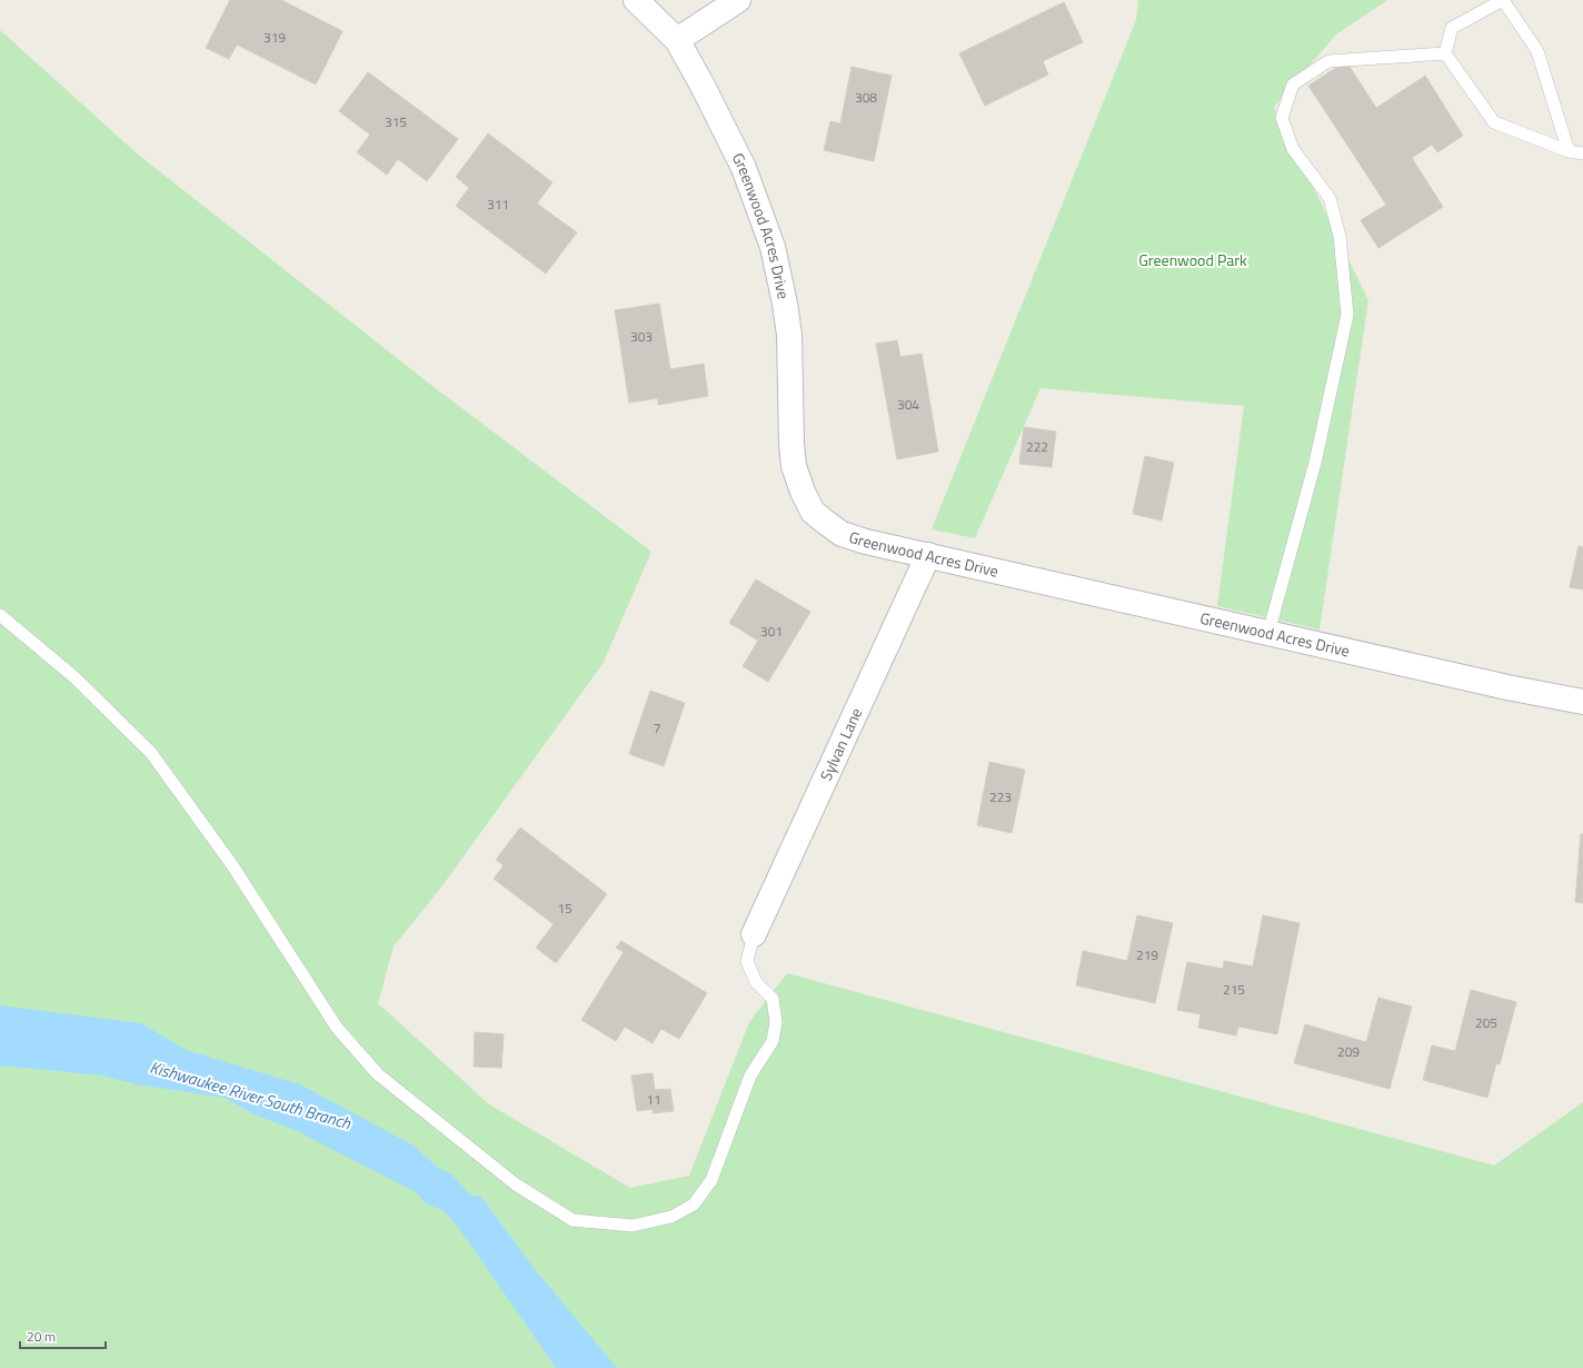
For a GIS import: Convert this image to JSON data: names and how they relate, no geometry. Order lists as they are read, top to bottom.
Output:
{
  "streets": {
    "street": ["Greenwood Acres Drive", "Sylvan Lane"]
  },
  "crossings": [
    ["Greenwood Acres Drive", "Sylvan Lane"]
  ],
  "water": ["Kishwaukee River South Branch"],
  "parks": ["Greenwood Park"],
  "house_numbers": [
    "319",
    "308",
    "315",
    "311",
    "303",
    "304",
    "222",
    "301",
    "7",
    "223",
    "15",
    "219",
    "215",
    "205",
    "209",
    "11"
  ],
  "scale_bar": "20 m"
}
